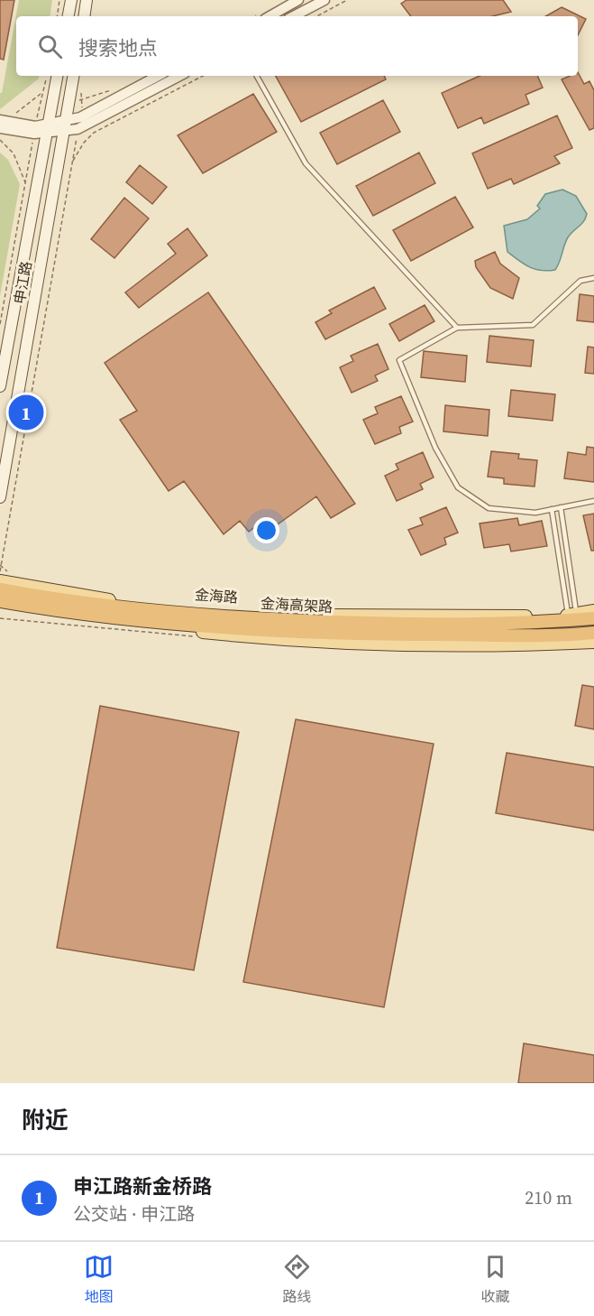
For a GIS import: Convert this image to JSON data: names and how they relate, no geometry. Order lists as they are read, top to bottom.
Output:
{
  "streets": {
    "highway": ["金海高架路"],
    "main road": ["申江路", "金海路"]
  },
  "page": {
    "search": "搜索地点",
    "pins": "1",
    "heading": "附近",
    "list": [
      {
        "mark": "1",
        "name": "申江路新金桥路",
        "note": "公交站 · 申江路",
        "value": "210 m"
      }
    ],
    "nav": ["地图", "路线", "收藏"]
  }
}
